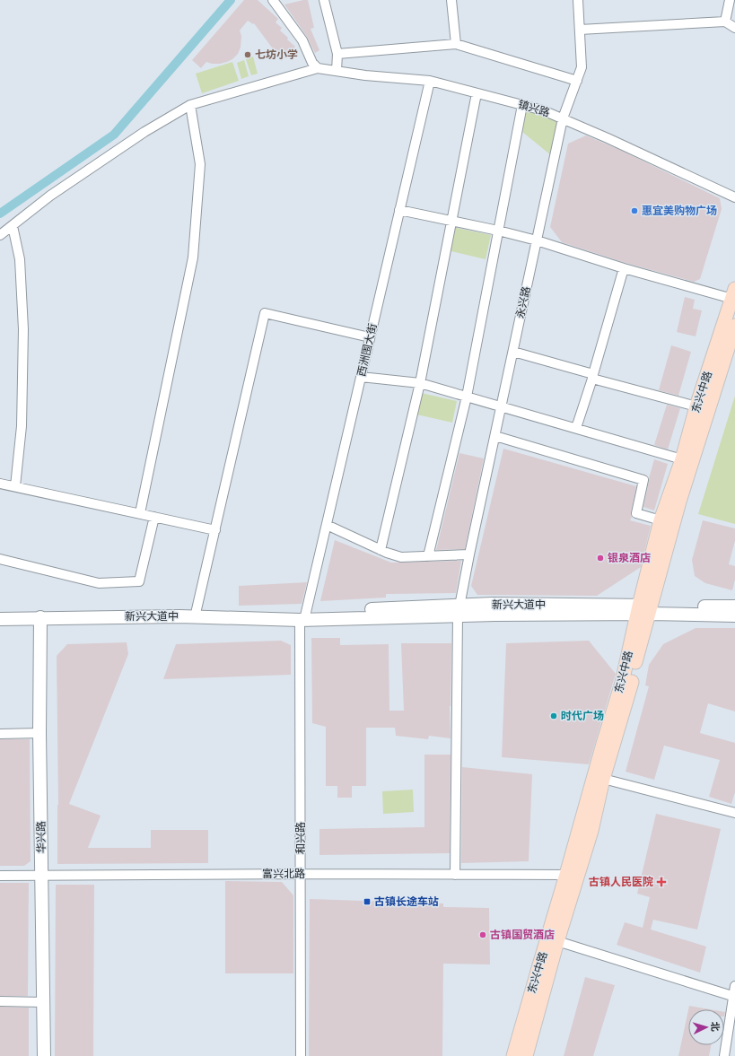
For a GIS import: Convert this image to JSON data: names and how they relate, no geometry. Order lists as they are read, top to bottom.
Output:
{
  "streets": {
    "main road": ["东兴中路", "新兴大道中", "华兴路"],
    "street": [
      "镇兴路",
      "永兴路",
      "西洲围大街",
      "和兴路",
      "富兴北路"
    ]
  },
  "crossings": [
    ["镇兴路", "永兴路"],
    ["镇兴路", "西洲围大街"],
    ["永兴路", "新兴大道中"],
    ["永兴路", "富兴北路"],
    ["西洲围大街", "新兴大道中"],
    ["西洲围大街", "和兴路"],
    ["东兴中路", "新兴大道中"],
    ["东兴中路", "富兴北路"],
    ["新兴大道中", "华兴路"],
    ["新兴大道中", "和兴路"],
    ["华兴路", "富兴北路"],
    ["和兴路", "富兴北路"]
  ],
  "places": {
    "other": [
      "七坊小学",
      "惠宜美购物广场",
      "银泉酒店",
      "时代广场",
      "古镇国贸酒店"
    ],
    "health": ["古镇人民医院"],
    "transit": ["古镇长途车站"]
  },
  "north": "right"
}
